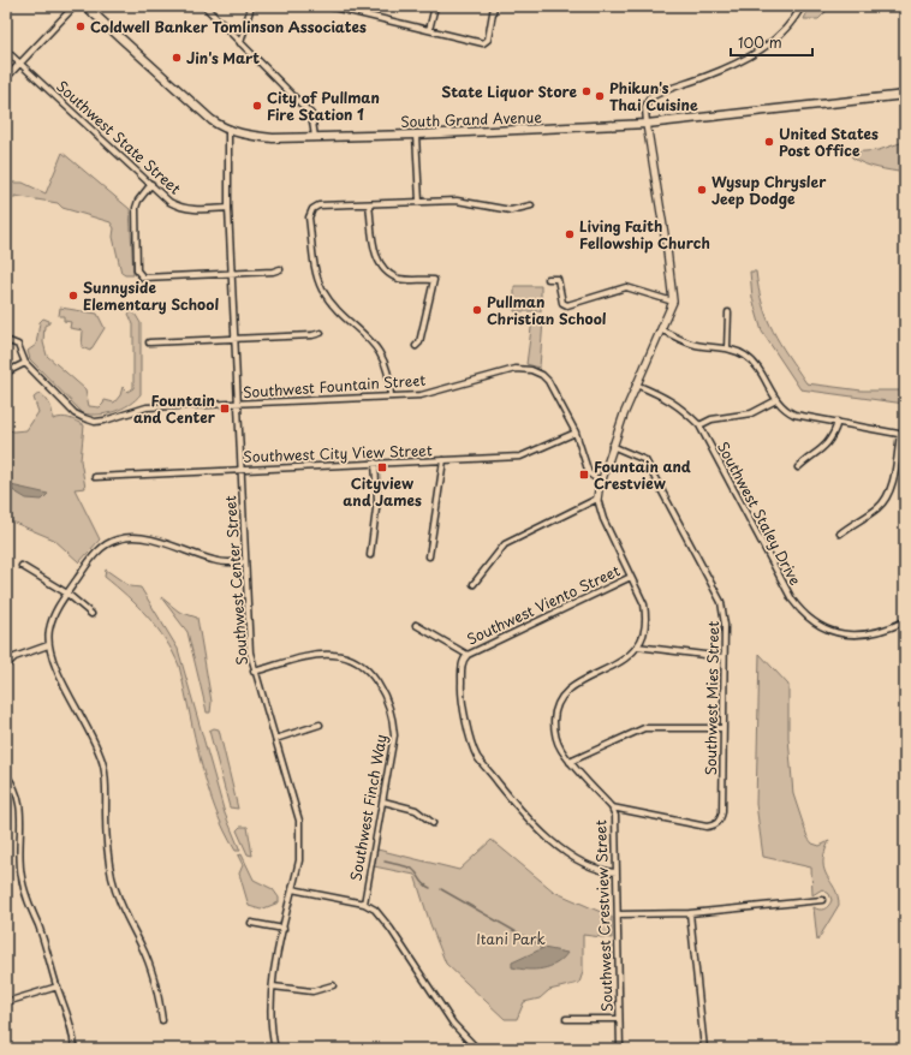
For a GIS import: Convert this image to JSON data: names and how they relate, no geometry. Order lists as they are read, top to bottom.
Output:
{
  "streets": {
    "main road": ["South Grand Avenue"],
    "street": [
      "Southwest State Street",
      "Southwest Fountain Street",
      "Southwest City View Street",
      "Southwest Staley Drive",
      "Southwest Center Street",
      "Southwest Viento Street",
      "Southwest Mies Street",
      "Southwest Finch Way",
      "Southwest Crestview Street"
    ]
  },
  "crossings": [
    ["South Grand Avenue", "Southwest Center Street"],
    ["South Grand Avenue", "Southwest Crestview Street"],
    ["Southwest State Street", "Southwest Center Street"],
    ["Southwest Fountain Street", "Southwest City View Street"],
    ["Southwest Fountain Street", "Southwest Center Street"],
    ["Southwest Fountain Street", "Southwest Crestview Street"],
    ["Southwest City View Street", "Southwest Center Street"],
    ["Southwest Staley Drive", "Southwest Crestview Street"],
    ["Southwest Center Street", "Southwest Finch Way"],
    ["Southwest Viento Street", "Southwest Crestview Street"],
    ["Southwest Mies Street", "Southwest Crestview Street"]
  ],
  "parks": ["Itani Park"],
  "places": {
    "other": [
      "Coldwell Banker Tomlinson Associates",
      "Jin's Mart",
      "State Liquor Store",
      "Phikun's Thai Cuisine",
      "City of Pullman Fire Station 1",
      "United States Post Office",
      "Wysup Chrysler Jeep Dodge",
      "Living Faith Fellowship Church",
      "Sunnyside Elementary School",
      "Pullman Christian School"
    ],
    "transit": ["Fountain and Center", "Cityview and James", "Fountain and Crestview"]
  },
  "scale_bar": "100 m"
}
